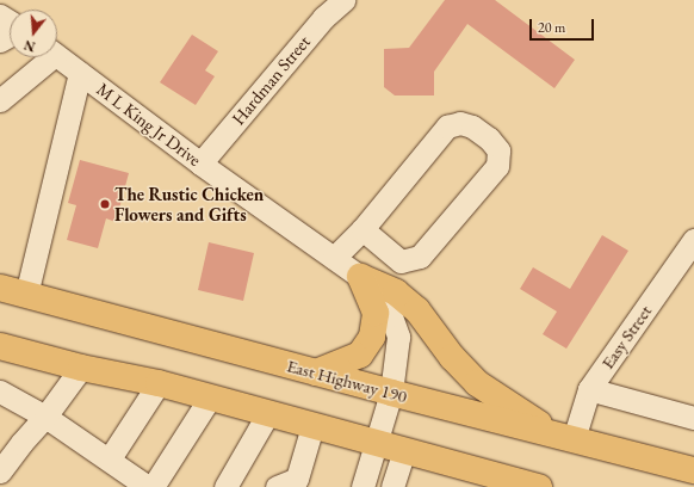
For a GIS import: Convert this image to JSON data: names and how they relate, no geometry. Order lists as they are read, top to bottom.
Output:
{
  "streets": {
    "main road": ["East Highway 190"],
    "street": ["Hardman Street", "M L King Jr Drive", "Easy Street"]
  },
  "crossings": [
    ["Hardman Street", "M L King Jr Drive"],
    ["M L King Jr Drive", "East Highway 190"],
    ["Easy Street", "East Highway 190"]
  ],
  "places": ["The Rustic Chicken Flowers and Gifts"],
  "scale_bar": "20 m",
  "north": "bottom"
}
